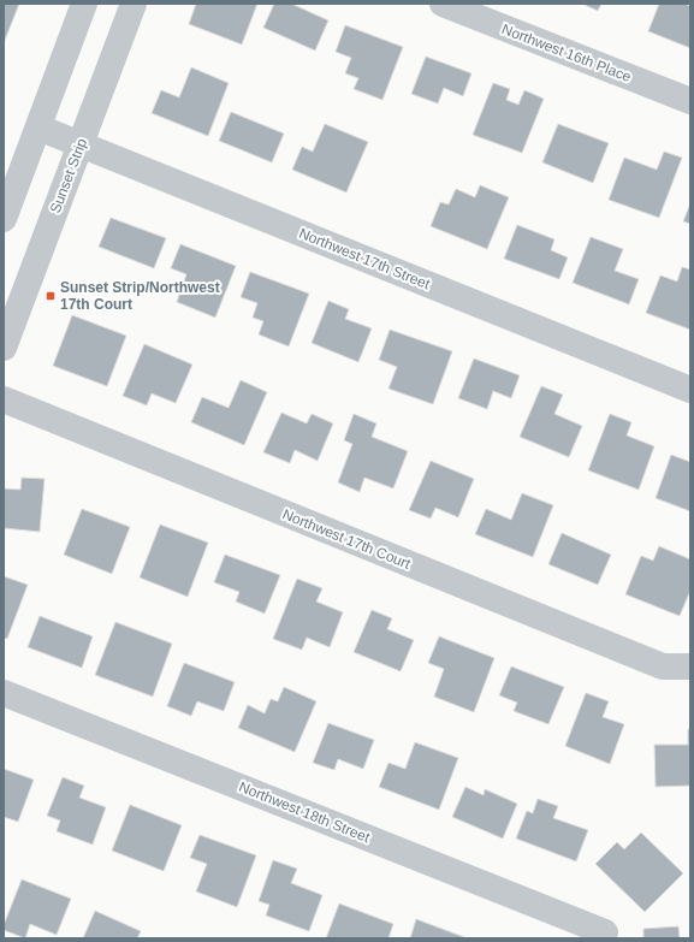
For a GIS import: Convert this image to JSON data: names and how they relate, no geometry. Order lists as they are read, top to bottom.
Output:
{
  "streets": {
    "street": [
      "Northwest 16th Place",
      "Sunset Strip",
      "Northwest 17th Street",
      "Northwest 17th Court",
      "Northwest 18th Street"
    ]
  },
  "crossings": [
    ["Sunset Strip", "Northwest 17th Street"]
  ],
  "places": {
    "transit": ["Sunset Strip/Northwest 17th Court"]
  }
}
